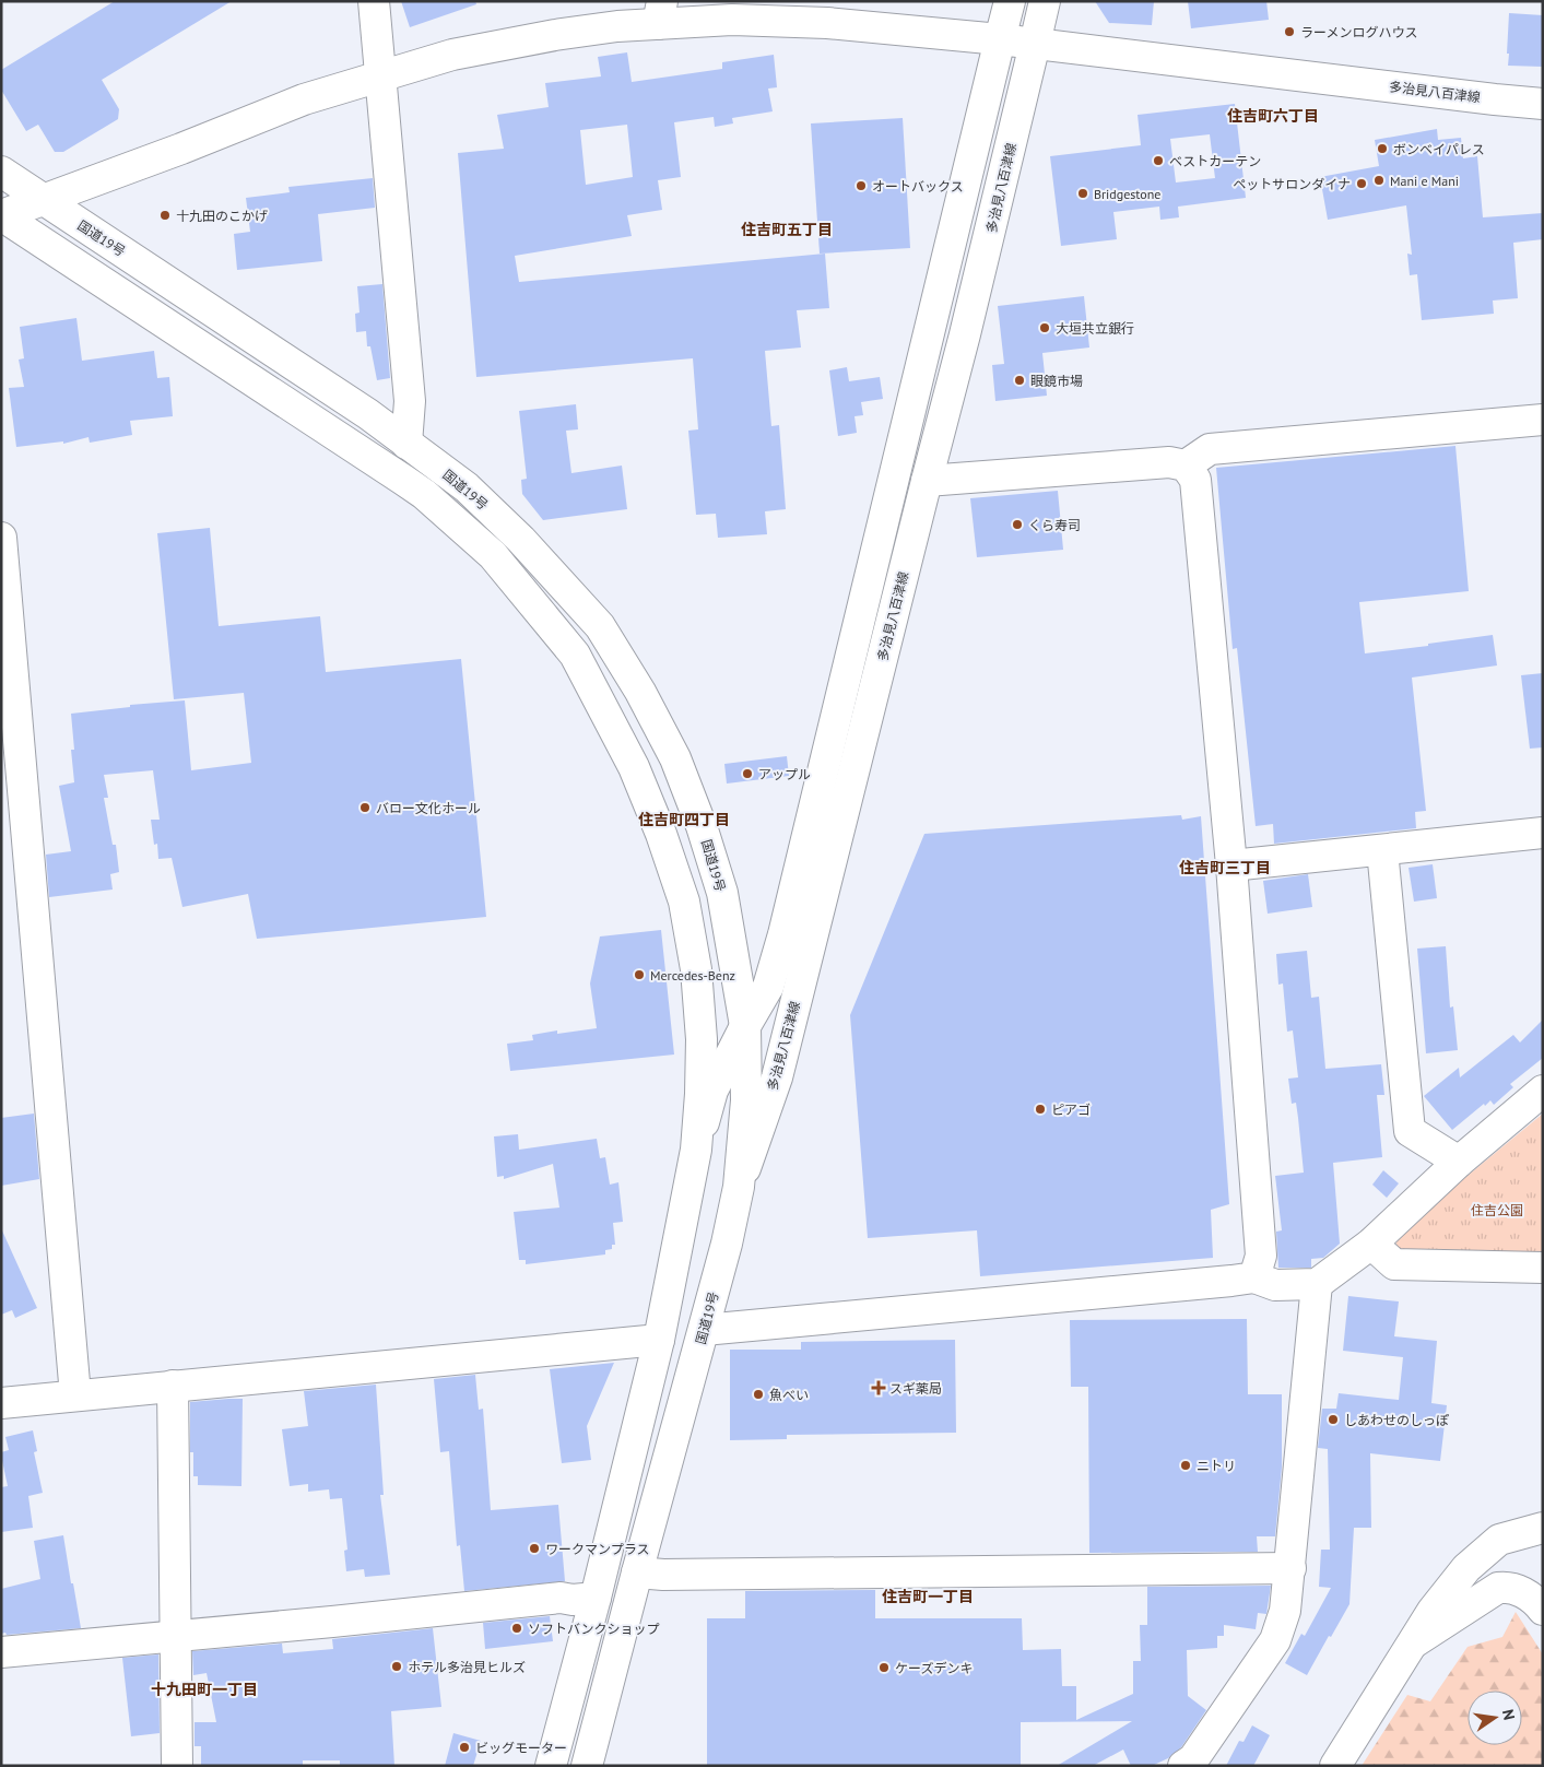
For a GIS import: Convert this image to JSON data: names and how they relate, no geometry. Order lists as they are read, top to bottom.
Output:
{
  "streets": {
    "main road": ["多治見八百津線", "国道19号"]
  },
  "crossings": [
    ["多治見八百津線", "国道19号"]
  ],
  "districts": [
    "住吉町六丁目",
    "住吉町五丁目",
    "住吉町四丁目",
    "住吉町三丁目",
    "住吉町一丁目",
    "十九田町一丁目"
  ],
  "parks": ["住吉公園"],
  "places": {
    "other": [
      "ラーメンログハウス",
      "ボンベイパレス",
      "ベストカーテン",
      "Mani e Mani",
      "ペットサロンダイナ",
      "オートバックス",
      "Bridgestone",
      "十九田のこかげ",
      "大垣共立銀行",
      "眼鏡市場",
      "くら寿司",
      "アップル",
      "バロー文化ホール",
      "Mercedes-Benz",
      "ピアゴ",
      "魚べい",
      "しあわせのしっぽ",
      "ニトリ",
      "ワークマンプラス",
      "ソフトバンクショップ",
      "ホテル多治見ヒルズ",
      "ケーズデンキ",
      "ビッグモーター"
    ],
    "health": ["スギ薬局"]
  },
  "north": "right"
}
